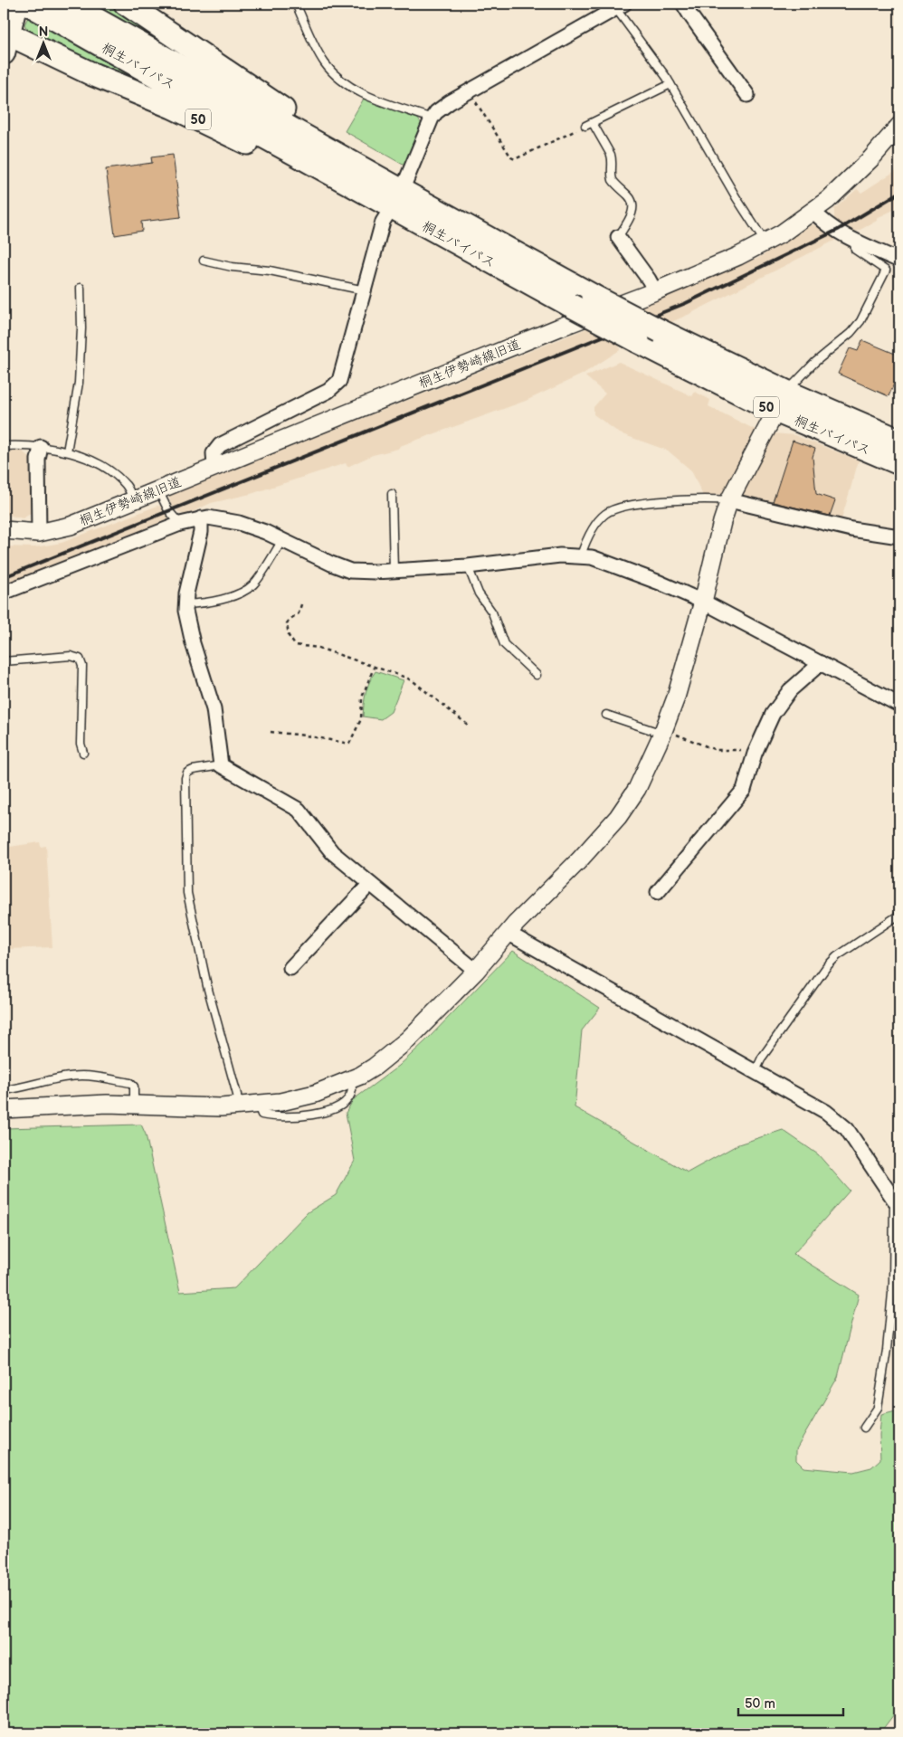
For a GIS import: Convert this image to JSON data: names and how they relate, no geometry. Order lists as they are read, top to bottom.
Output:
{
  "streets": {
    "highway": ["桐生バイパス", "50"],
    "street": ["桐生伊勢崎線旧道"]
  },
  "crossings": [
    ["桐生バイパス", "50"]
  ],
  "scale_bar": "50 m",
  "north": "top"
}
